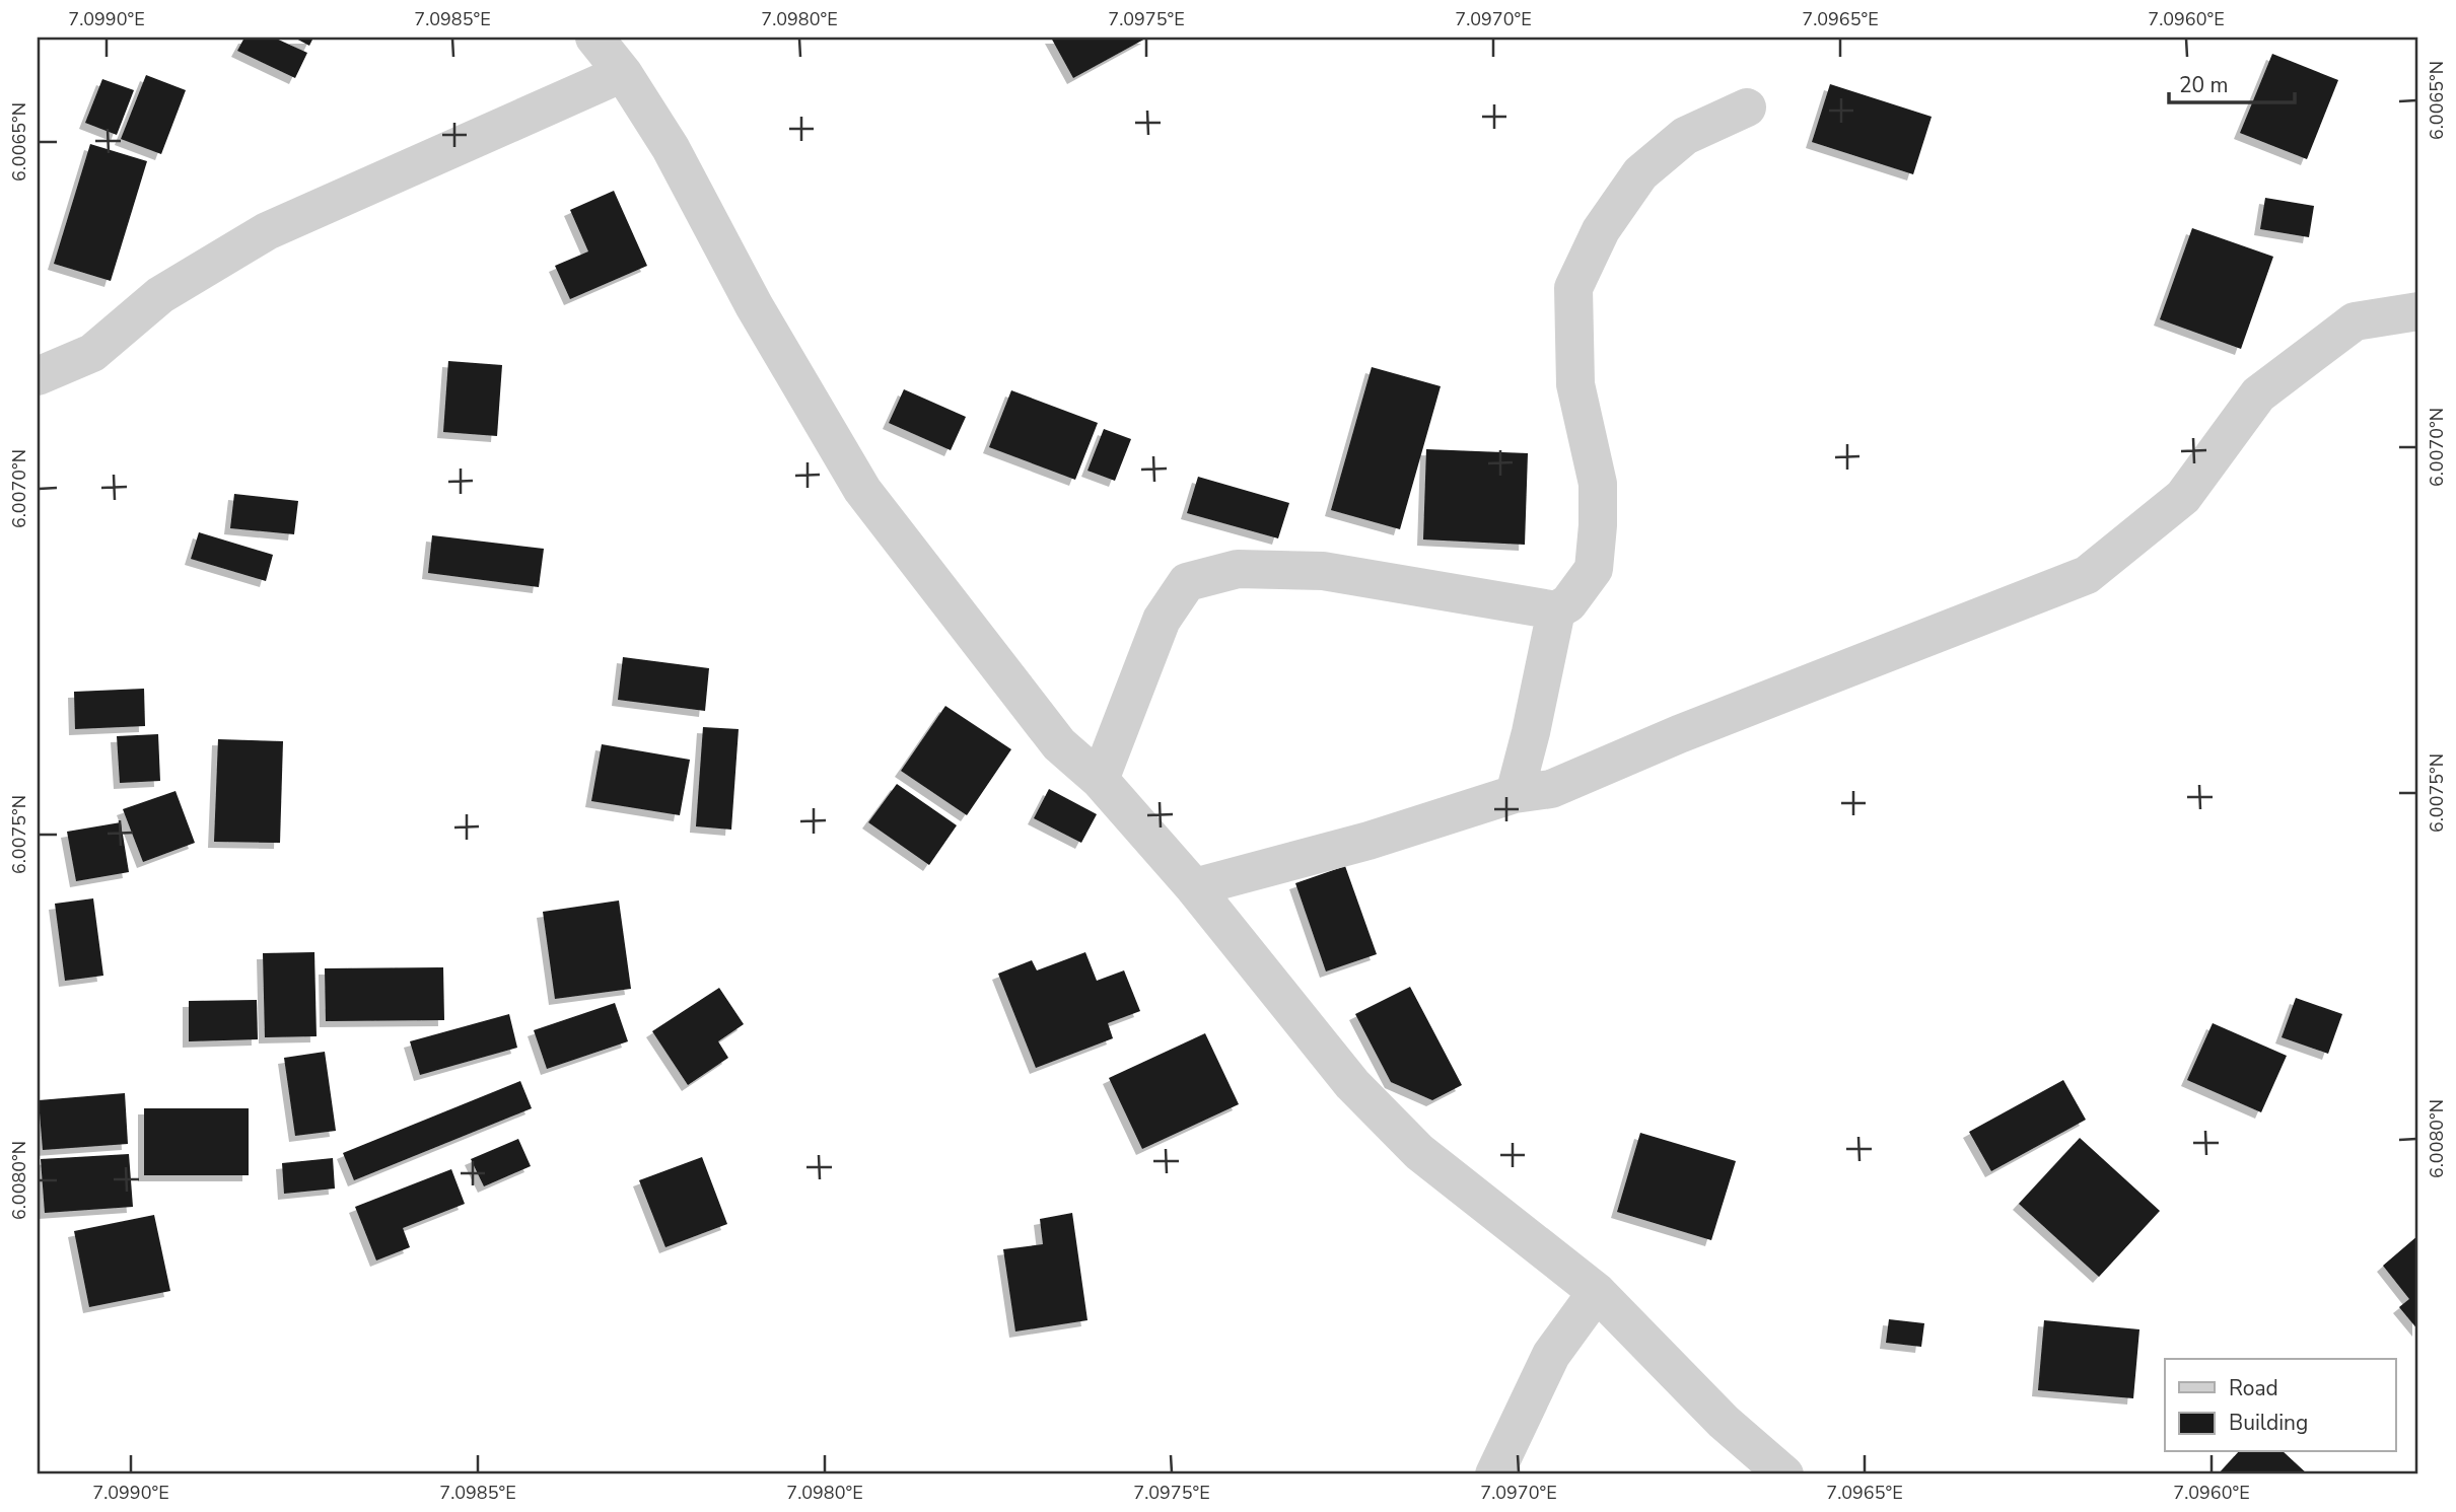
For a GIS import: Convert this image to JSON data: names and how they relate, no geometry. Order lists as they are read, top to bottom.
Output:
{
  "legend": ["Road", "Building"],
  "scale_bar": "20 m",
  "coordinates": [
    "7.0990°E",
    "7.0985°E",
    "7.0980°E",
    "7.0975°E",
    "7.0970°E",
    "7.0965°E",
    "7.0960°E",
    "6.0065°N",
    "6.0070°N",
    "6.0075°N",
    "6.0080°N"
  ]
}
